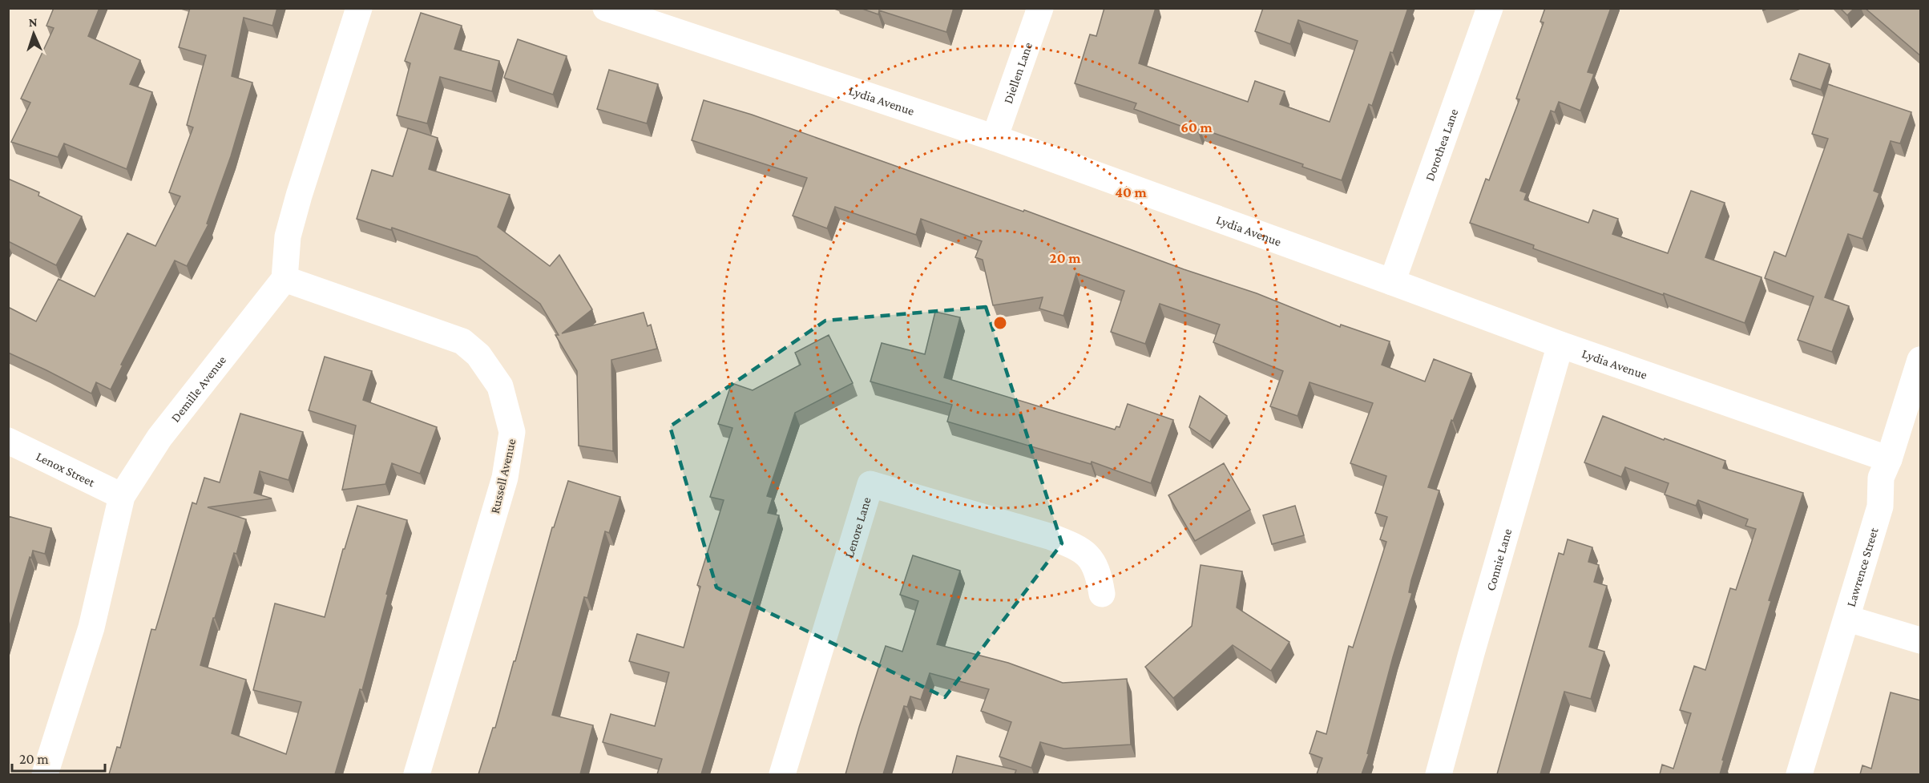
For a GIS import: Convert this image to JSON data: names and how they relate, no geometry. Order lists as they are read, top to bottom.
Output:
{
  "streets": {
    "street": [
      "Diellen Lane",
      "Lydia Avenue",
      "Dorothea Lane",
      "Demille Avenue",
      "Lenox Street",
      "Russell Avenue",
      "Lenore Lane",
      "Connie Lane",
      "Lawrence Street"
    ]
  },
  "crossings": [
    ["Diellen Lane", "Lydia Avenue"],
    ["Lydia Avenue", "Dorothea Lane"],
    ["Lydia Avenue", "Connie Lane"],
    ["Lydia Avenue", "Lawrence Street"],
    ["Demille Avenue", "Lenox Street"],
    ["Demille Avenue", "Russell Avenue"]
  ],
  "scale_bar": "20 m",
  "north": "top",
  "rings": ["60 m", "40 m", "20 m"]
}
